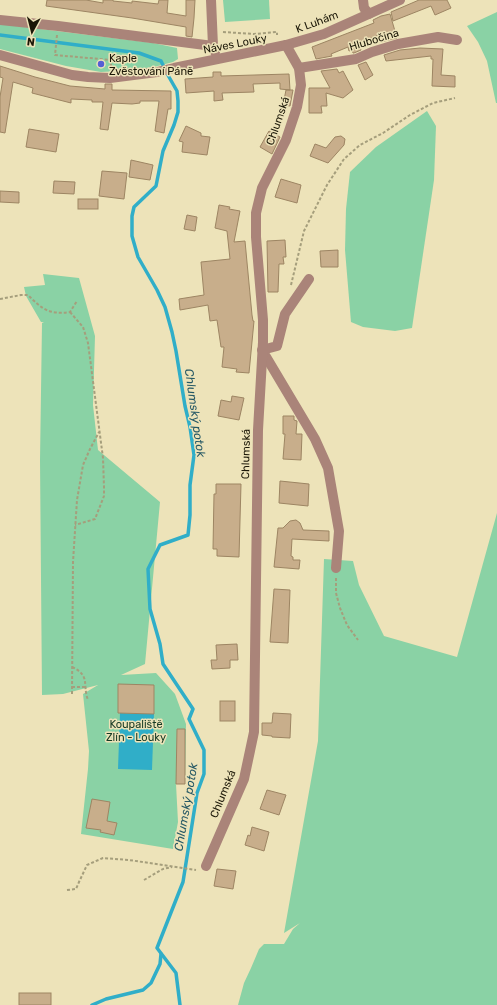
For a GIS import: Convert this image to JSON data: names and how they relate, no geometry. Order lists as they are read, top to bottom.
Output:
{
  "streets": {
    "street": [
      "K Luhám",
      "Hlubočina",
      "Náves Louky",
      "Chlumská"
    ]
  },
  "crossings": [
    ["K Luhám", "Náves Louky"],
    ["K Luhám", "Chlumská"],
    ["Hlubočina", "Chlumská"],
    ["Náves Louky", "Chlumská"]
  ],
  "water": ["Chlumský potok"],
  "parks": ["Koupaliště Zlín - Louky"],
  "places": ["Kaple Zvěstování Páně"],
  "north": "bottom"
}
